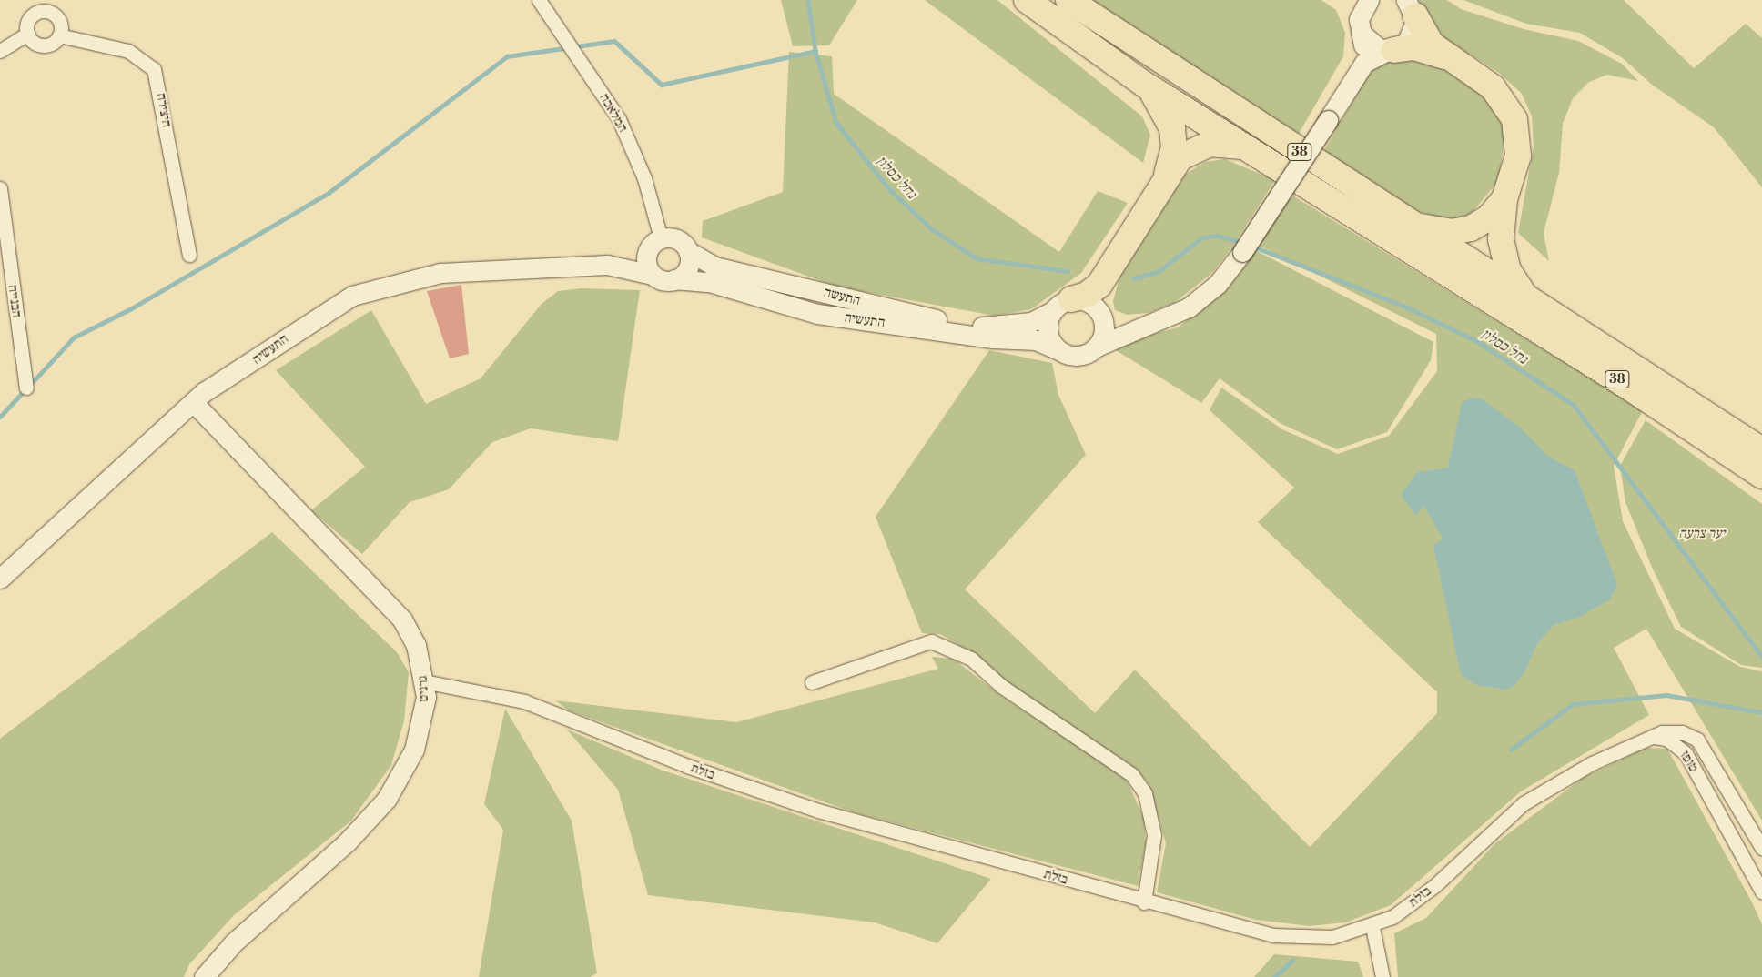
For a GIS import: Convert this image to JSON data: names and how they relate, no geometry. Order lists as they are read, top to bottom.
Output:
{
  "streets": {
    "highway": ["38"],
    "street": [
      "היצירה",
      "המלאכה",
      "התעשה",
      "הבנייה",
      "התעשיה",
      "גרניט",
      "טופז",
      "בזלת"
    ]
  },
  "crossings": [
    ["המלאכה", "התעשה"],
    ["המלאכה", "התעשיה"],
    ["התעשה", "התעשיה"],
    ["התעשיה", "גרניט"],
    ["גרניט", "בזלת"],
    ["טופז", "בזלת"]
  ],
  "water": ["נחל כסלון"],
  "parks": ["יער צרעה"]
}
